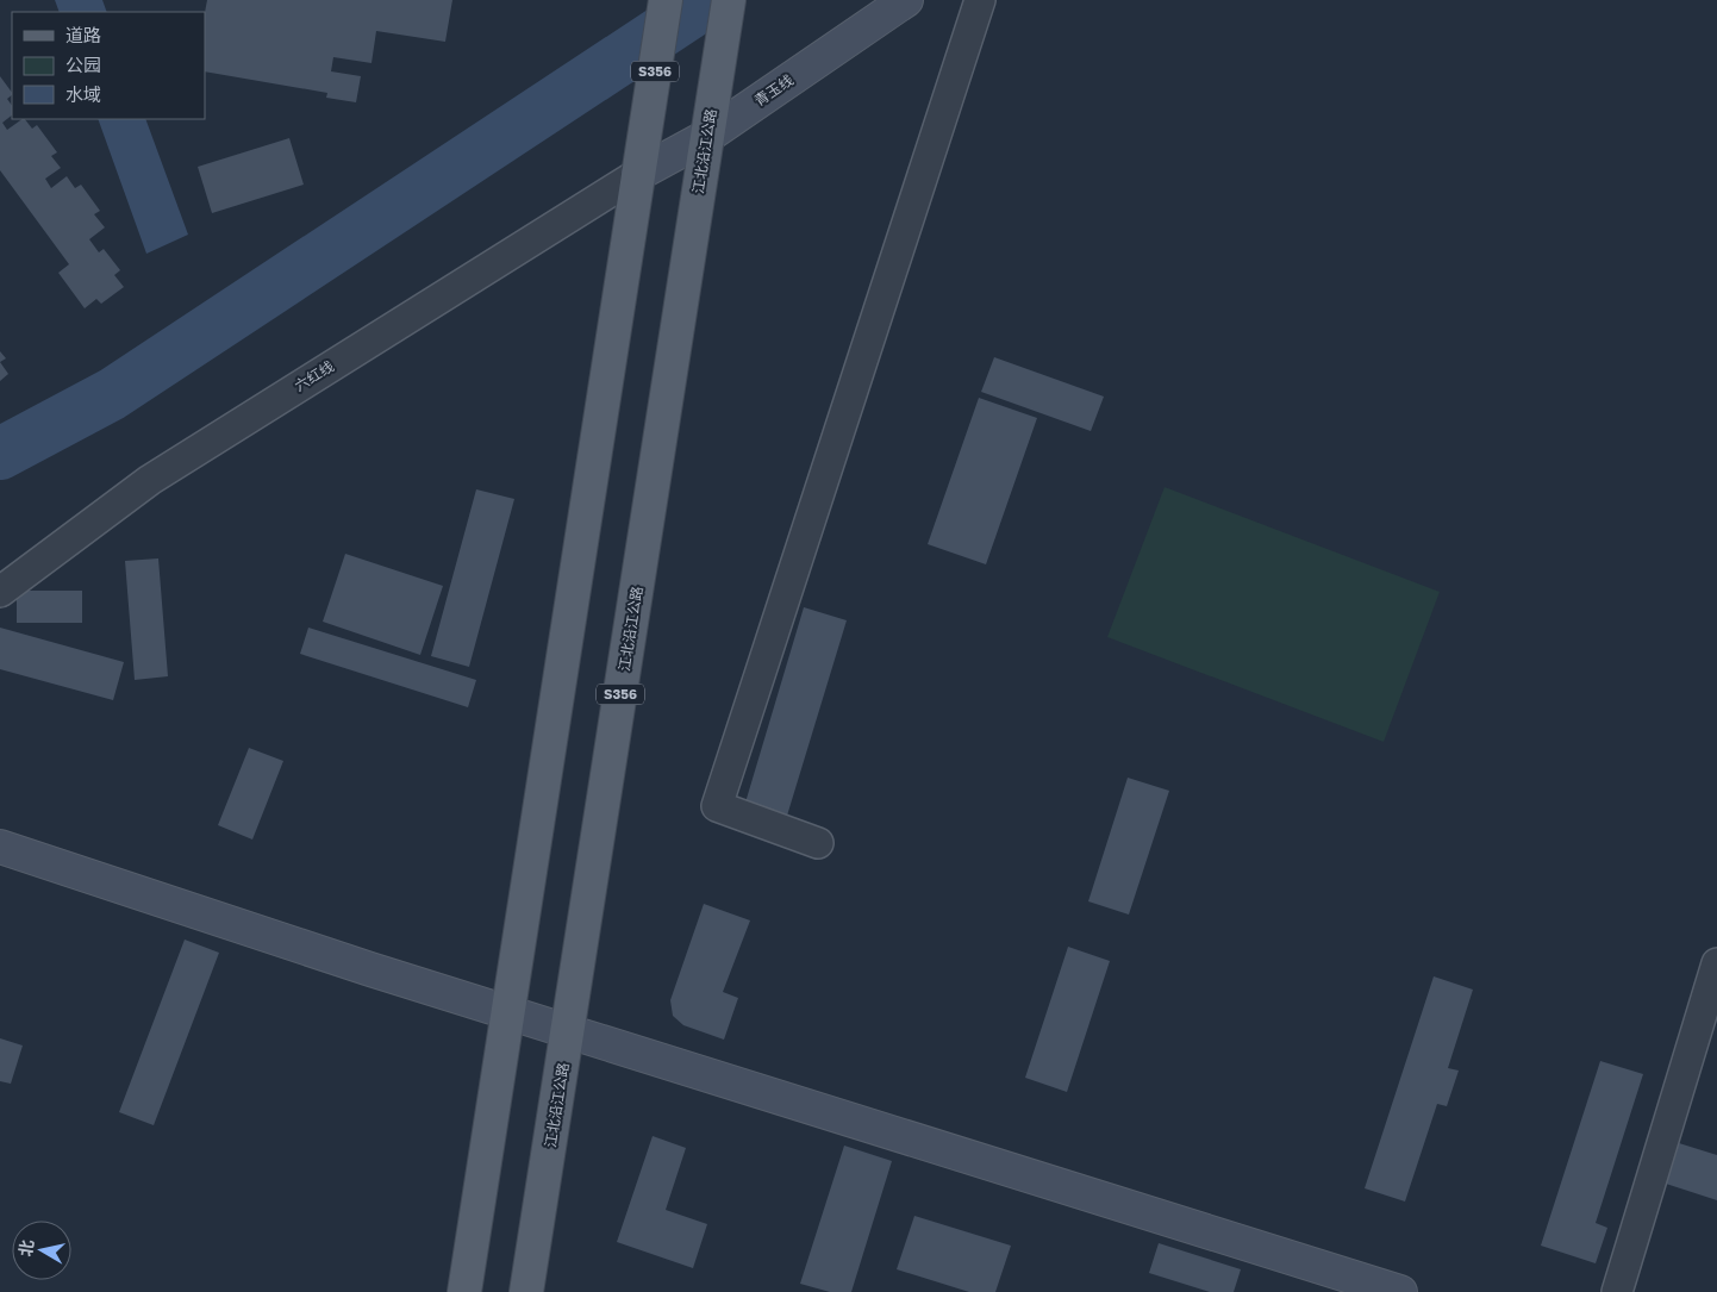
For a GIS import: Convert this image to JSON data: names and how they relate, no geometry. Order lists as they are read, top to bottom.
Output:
{
  "streets": {
    "main road": ["S356", "江北沿江公路"],
    "street": ["青玉线", "六红线"]
  },
  "crossings": [
    ["S356", "青玉线"],
    ["S356", "六红线"],
    ["青玉线", "江北沿江公路"],
    ["青玉线", "六红线"]
  ],
  "legend": ["道路", "公园", "水域"],
  "north": "left"
}
